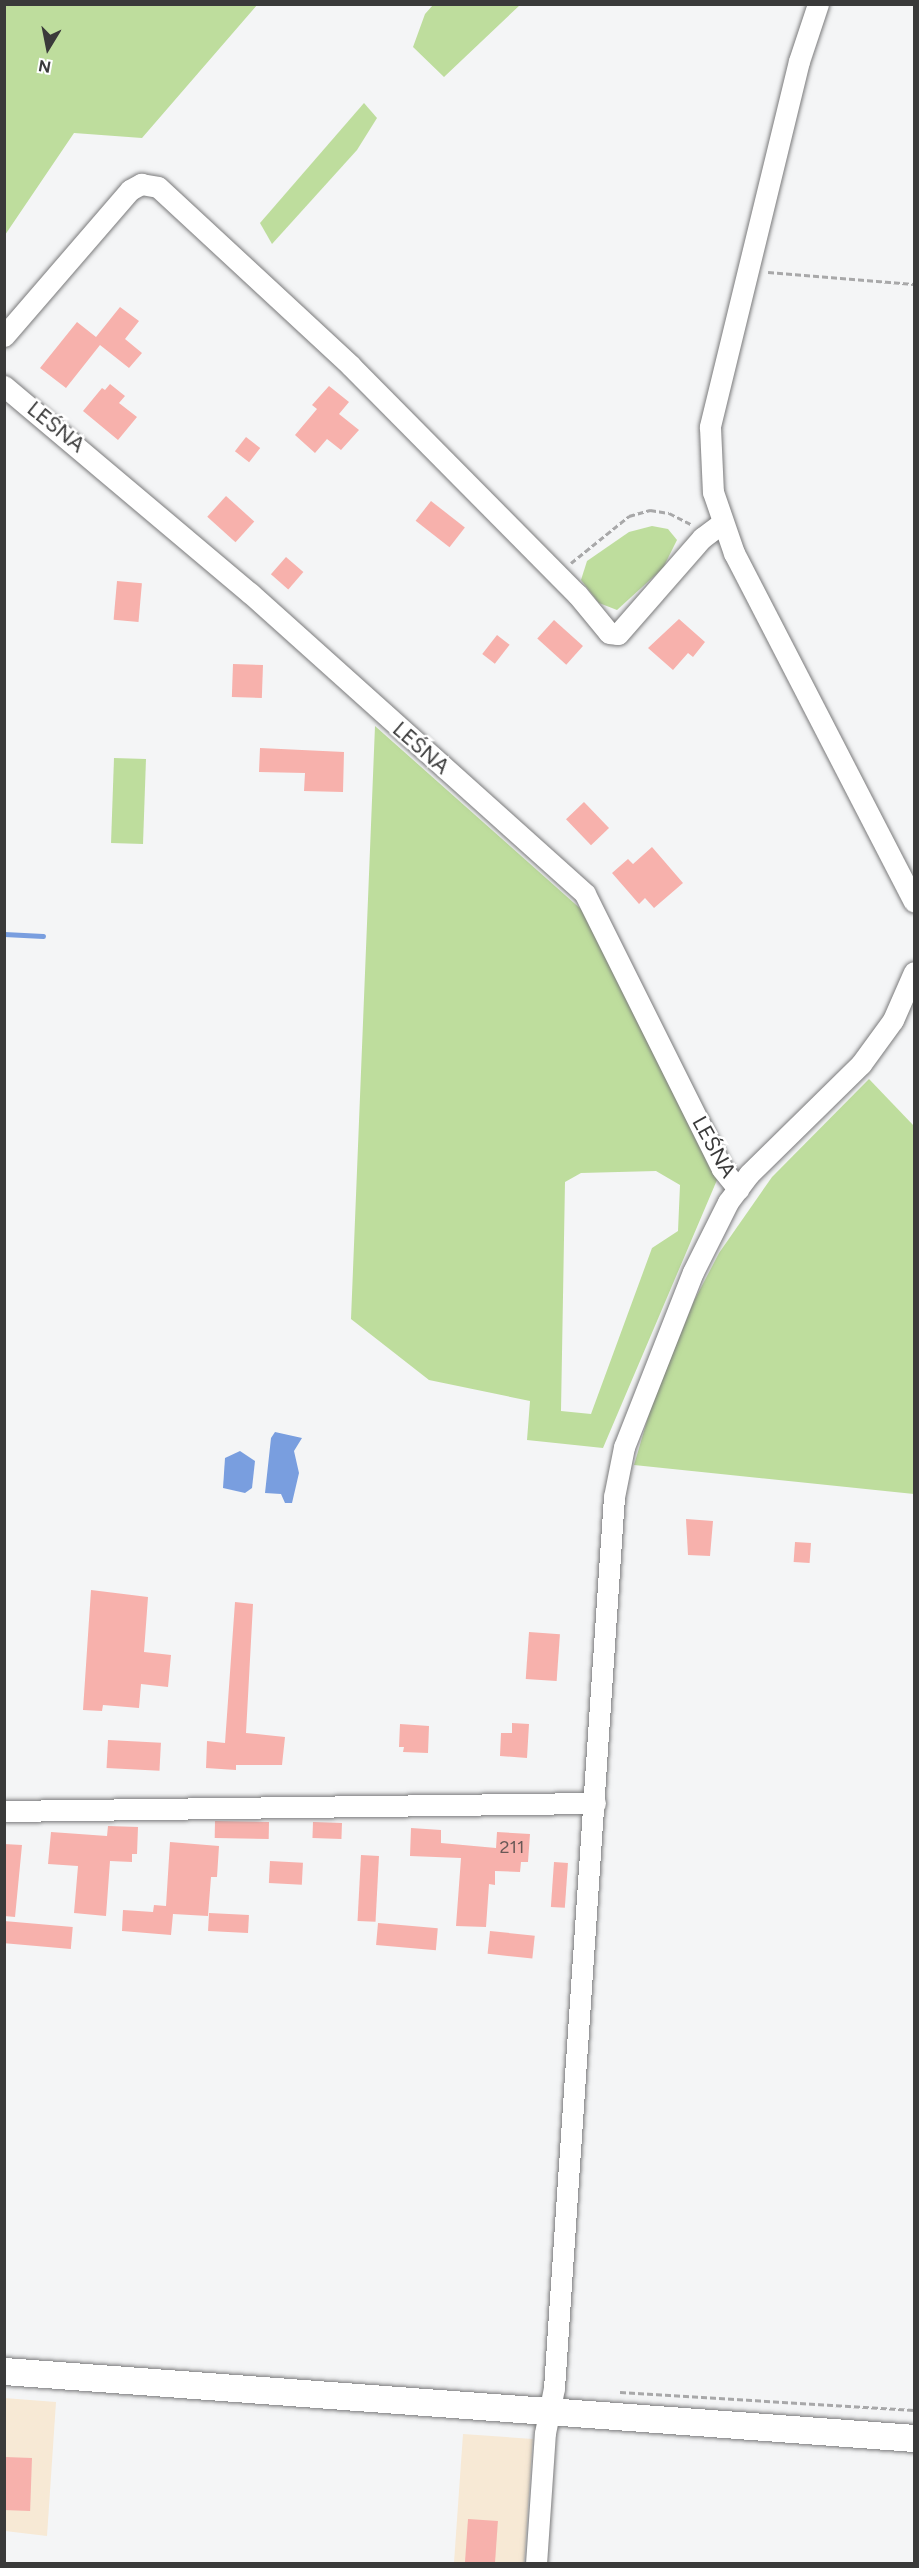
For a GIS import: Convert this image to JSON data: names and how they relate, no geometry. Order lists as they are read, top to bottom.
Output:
{
  "streets": {
    "street": ["LEŚNA"]
  },
  "house_numbers": ["211"],
  "north": "bottom"
}
